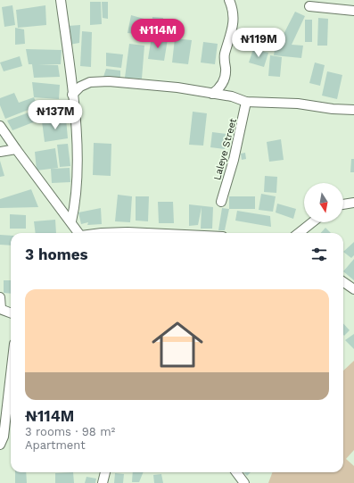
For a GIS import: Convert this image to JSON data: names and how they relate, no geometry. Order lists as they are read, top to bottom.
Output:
{
  "streets": {
    "street": ["Laleye Street"]
  },
  "north": "bottom",
  "page": {
    "price": ["₦114M", "₦119M", "₦137M"],
    "heading": "3 homes",
    "list": [
      {
        "name": "₦114M",
        "note": "3 rooms · 98 m² · Apartment"
      }
    ]
  }
}
